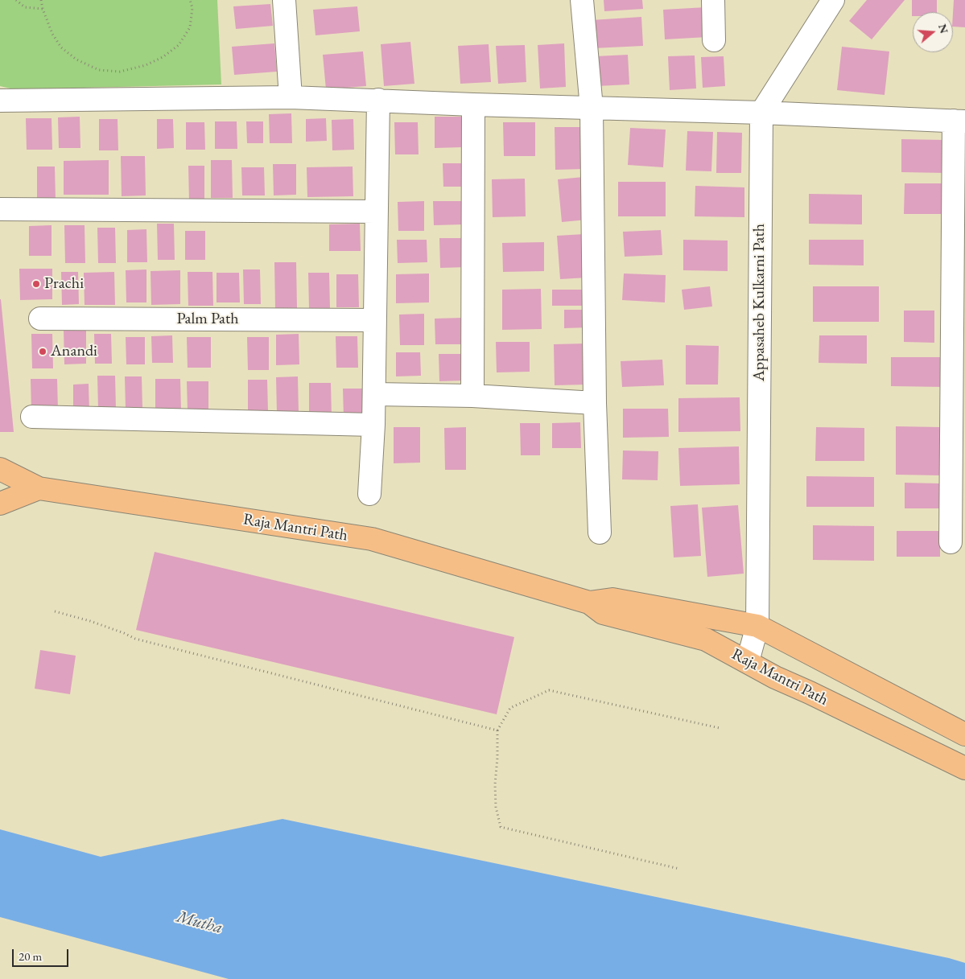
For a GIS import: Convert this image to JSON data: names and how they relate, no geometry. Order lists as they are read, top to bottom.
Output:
{
  "streets": {
    "main road": ["Raja Mantri Path"],
    "street": ["Appasaheb Kulkarni Path", "Palm Path"]
  },
  "crossings": [
    ["Appasaheb Kulkarni Path", "Raja Mantri Path"]
  ],
  "water": ["Mutha"],
  "places": ["Prachi", "Anandi"],
  "scale_bar": "20 m",
  "north": "right"
}
